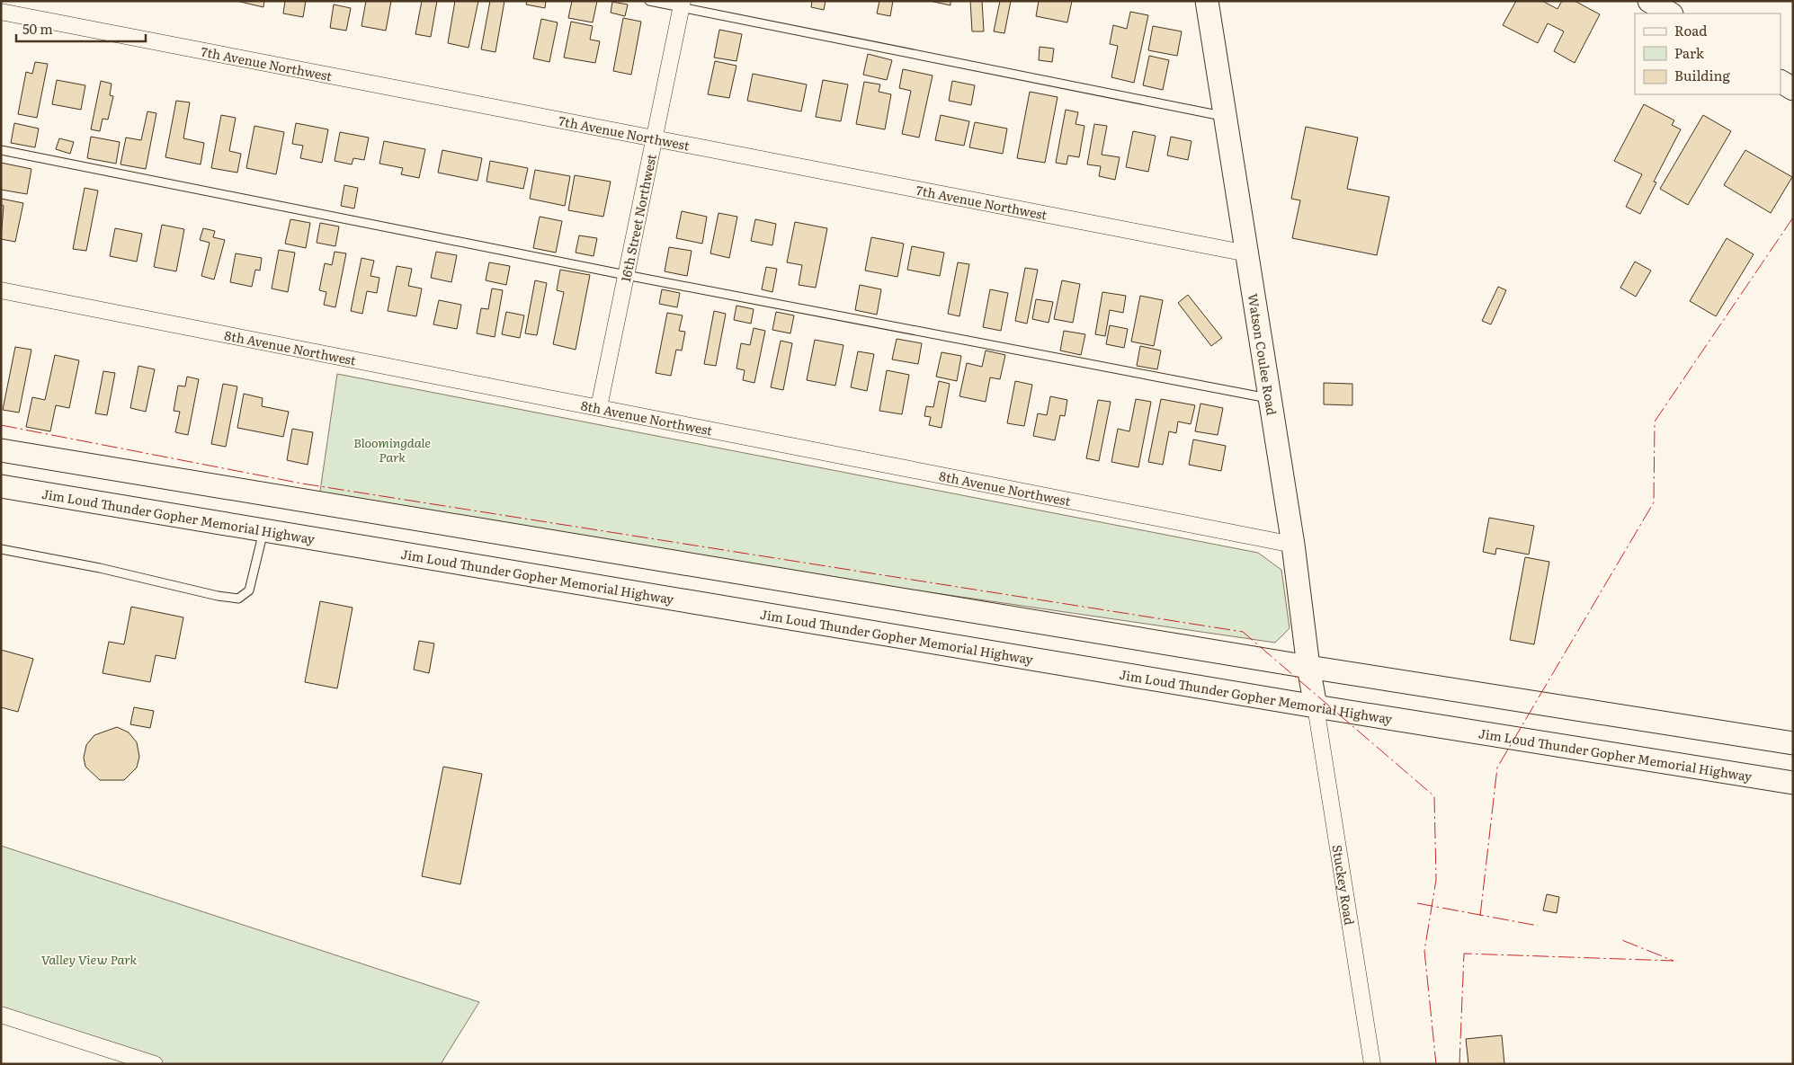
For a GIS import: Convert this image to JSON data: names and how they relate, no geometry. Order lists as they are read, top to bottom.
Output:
{
  "streets": {
    "main road": ["Watson Coulee Road", "Jim Loud Thunder Gopher Memorial Highway"],
    "street": [
      "7th Avenue Northwest",
      "16th Street Northwest",
      "8th Avenue Northwest",
      "Stuckey Road"
    ]
  },
  "crossings": [
    ["7th Avenue Northwest", "16th Street Northwest"],
    ["7th Avenue Northwest", "Watson Coulee Road"],
    ["16th Street Northwest", "8th Avenue Northwest"],
    ["8th Avenue Northwest", "Watson Coulee Road"],
    ["Watson Coulee Road", "Jim Loud Thunder Gopher Memorial Highway"],
    ["Watson Coulee Road", "Stuckey Road"],
    ["Jim Loud Thunder Gopher Memorial Highway", "Stuckey Road"]
  ],
  "parks": ["Bloomingdale Park", "Valley View Park"],
  "legend": ["Road", "Park", "Building"],
  "scale_bar": "50 m"
}
